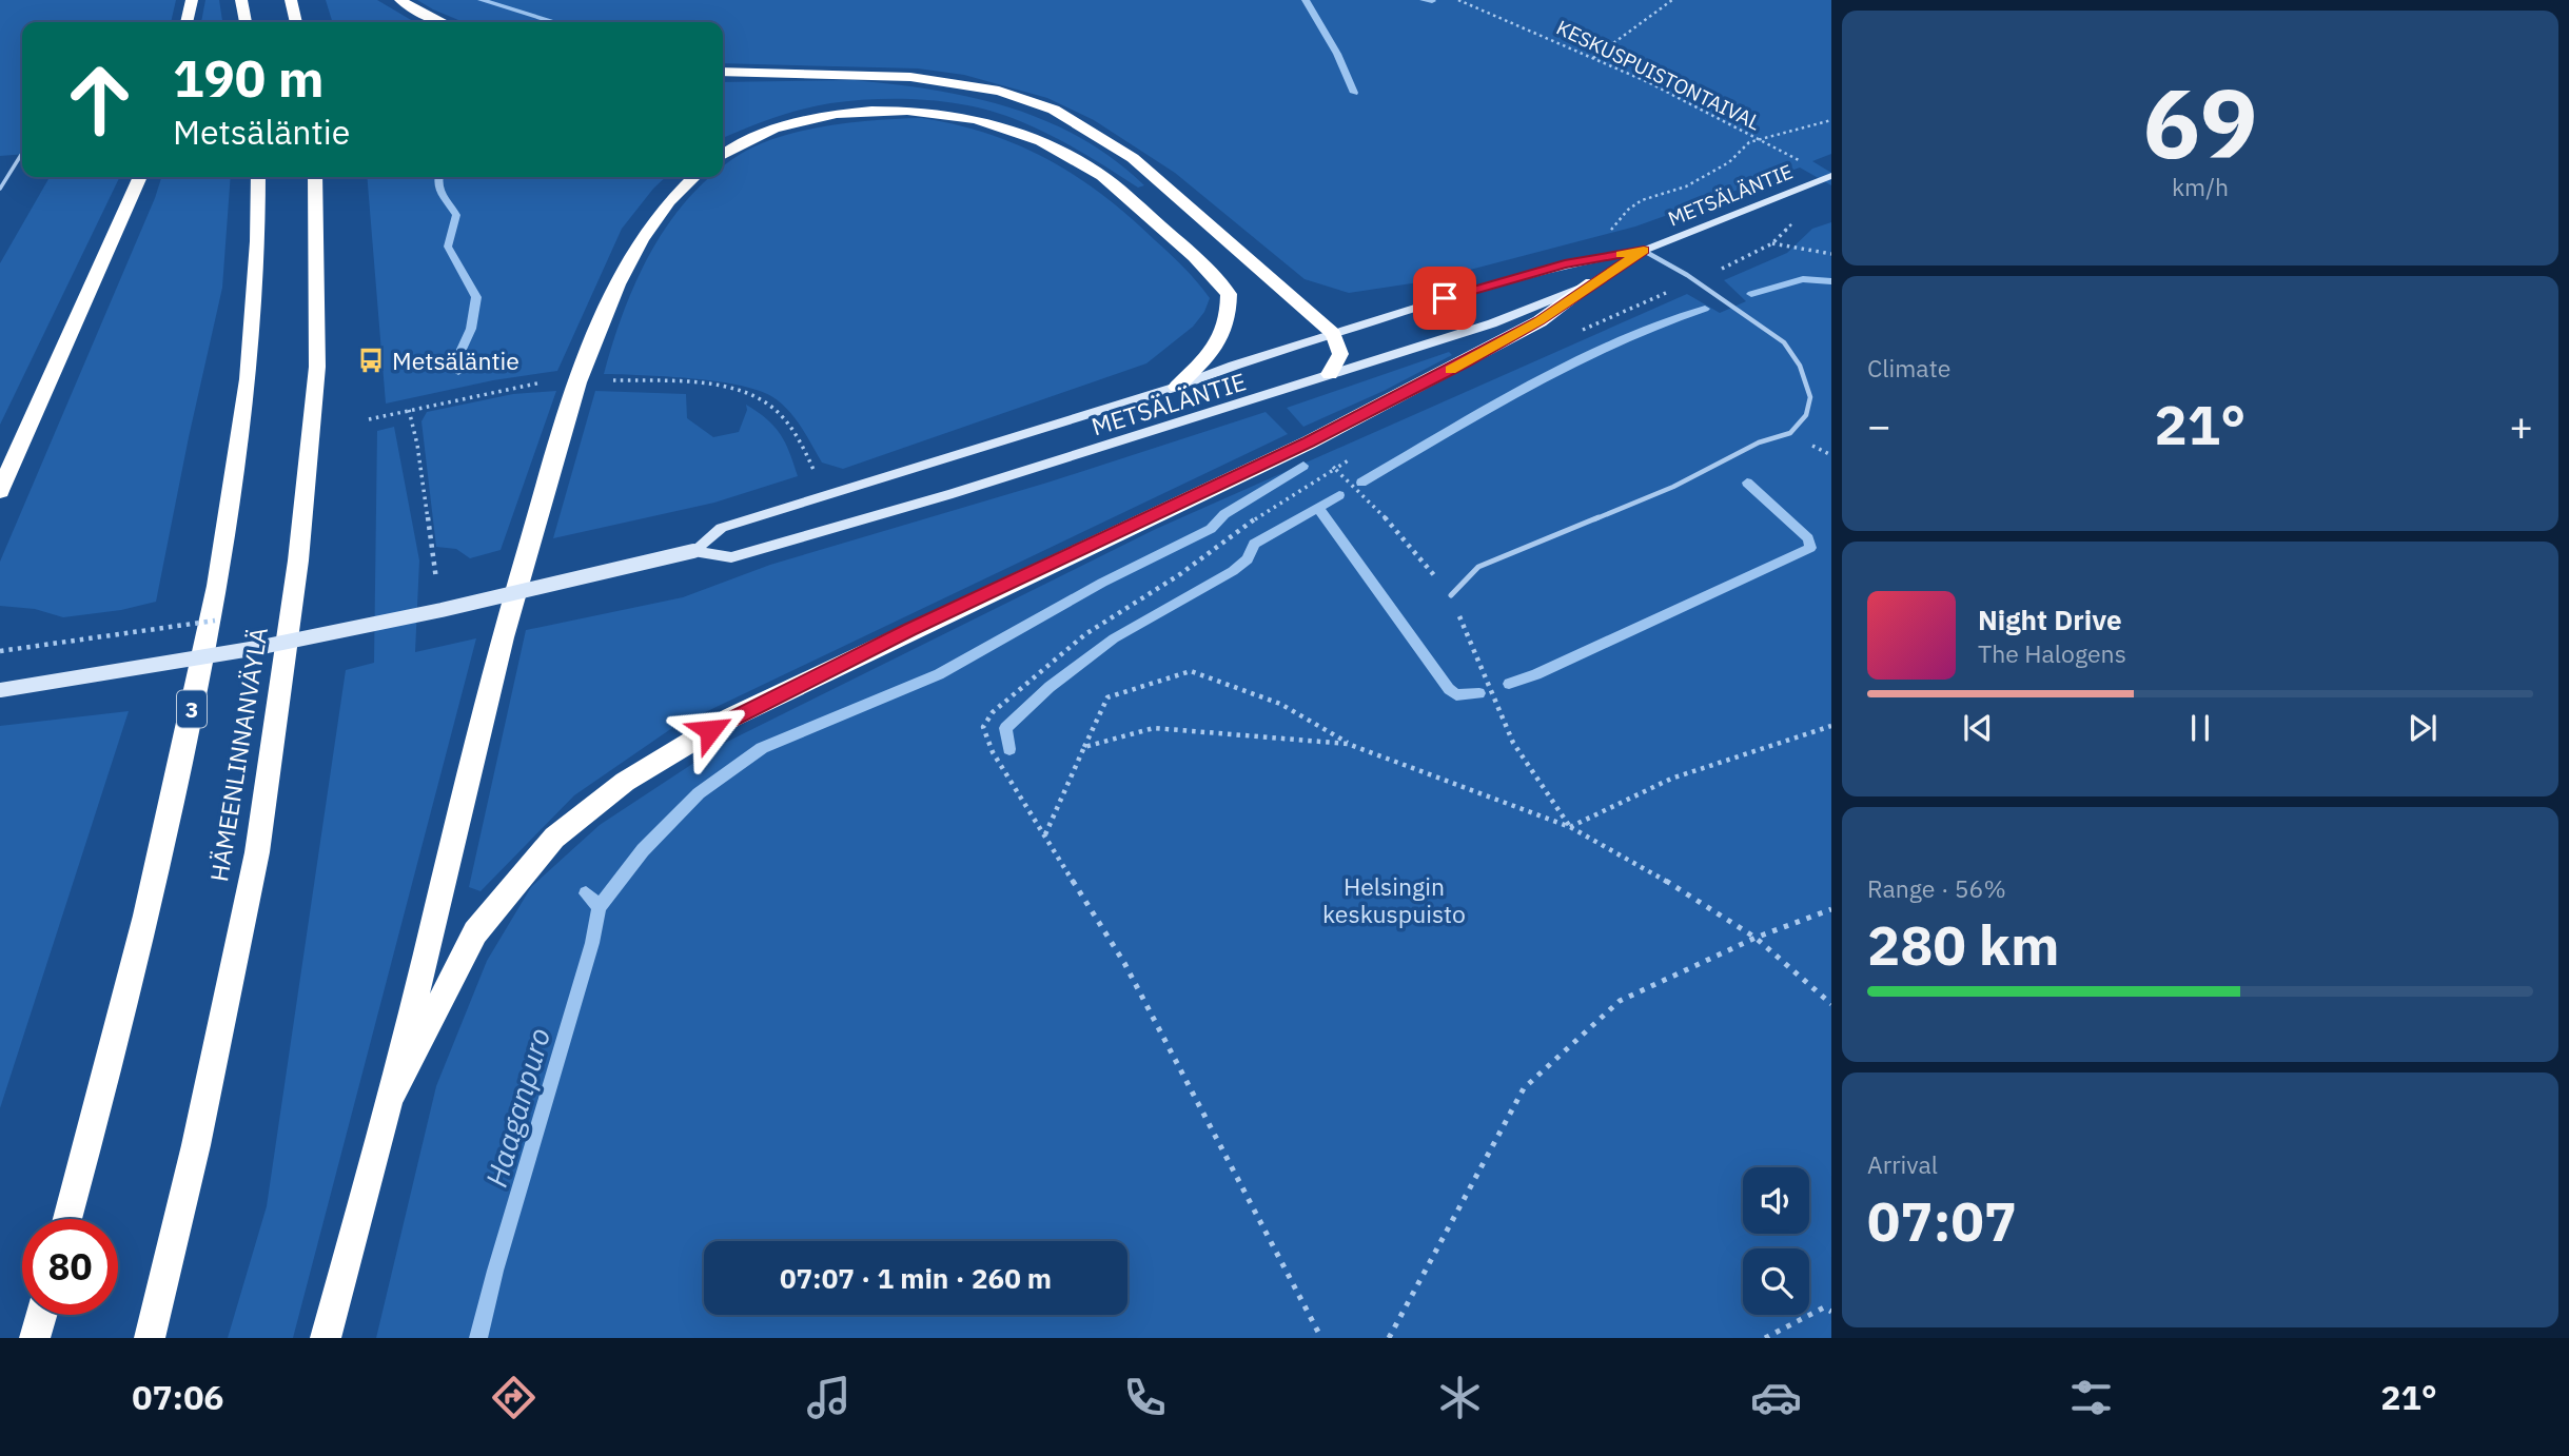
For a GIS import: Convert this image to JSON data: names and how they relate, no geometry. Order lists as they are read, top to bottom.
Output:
{
  "streets": {
    "highway": ["3", "HÄMEENLINNANVÄYLÄ"],
    "main road": ["METSÄLÄNTIE"],
    "path": ["KESKUSPUISTONTAIVAL"]
  },
  "water": ["Haaganpuro"],
  "parks": ["Helsingin keskuspuisto"],
  "places": {
    "bus stop": ["Metsäläntie"]
  },
  "page": {
    "tile": [
      ["69", "km/h"],
      "Climate",
      ["Range · 56%", "280 km"],
      ["Arrival", "07:07"]
    ],
    "turn": ["190 m", "Metsäläntie"],
    "heat": ["−", "21°", "+"],
    "song": ["Night Drive", "The Halogens"],
    "limit": "80",
    "trip": "07:07 · 1 min · 260 m",
    "tabs": ["07:06", "21°"]
  }
}
